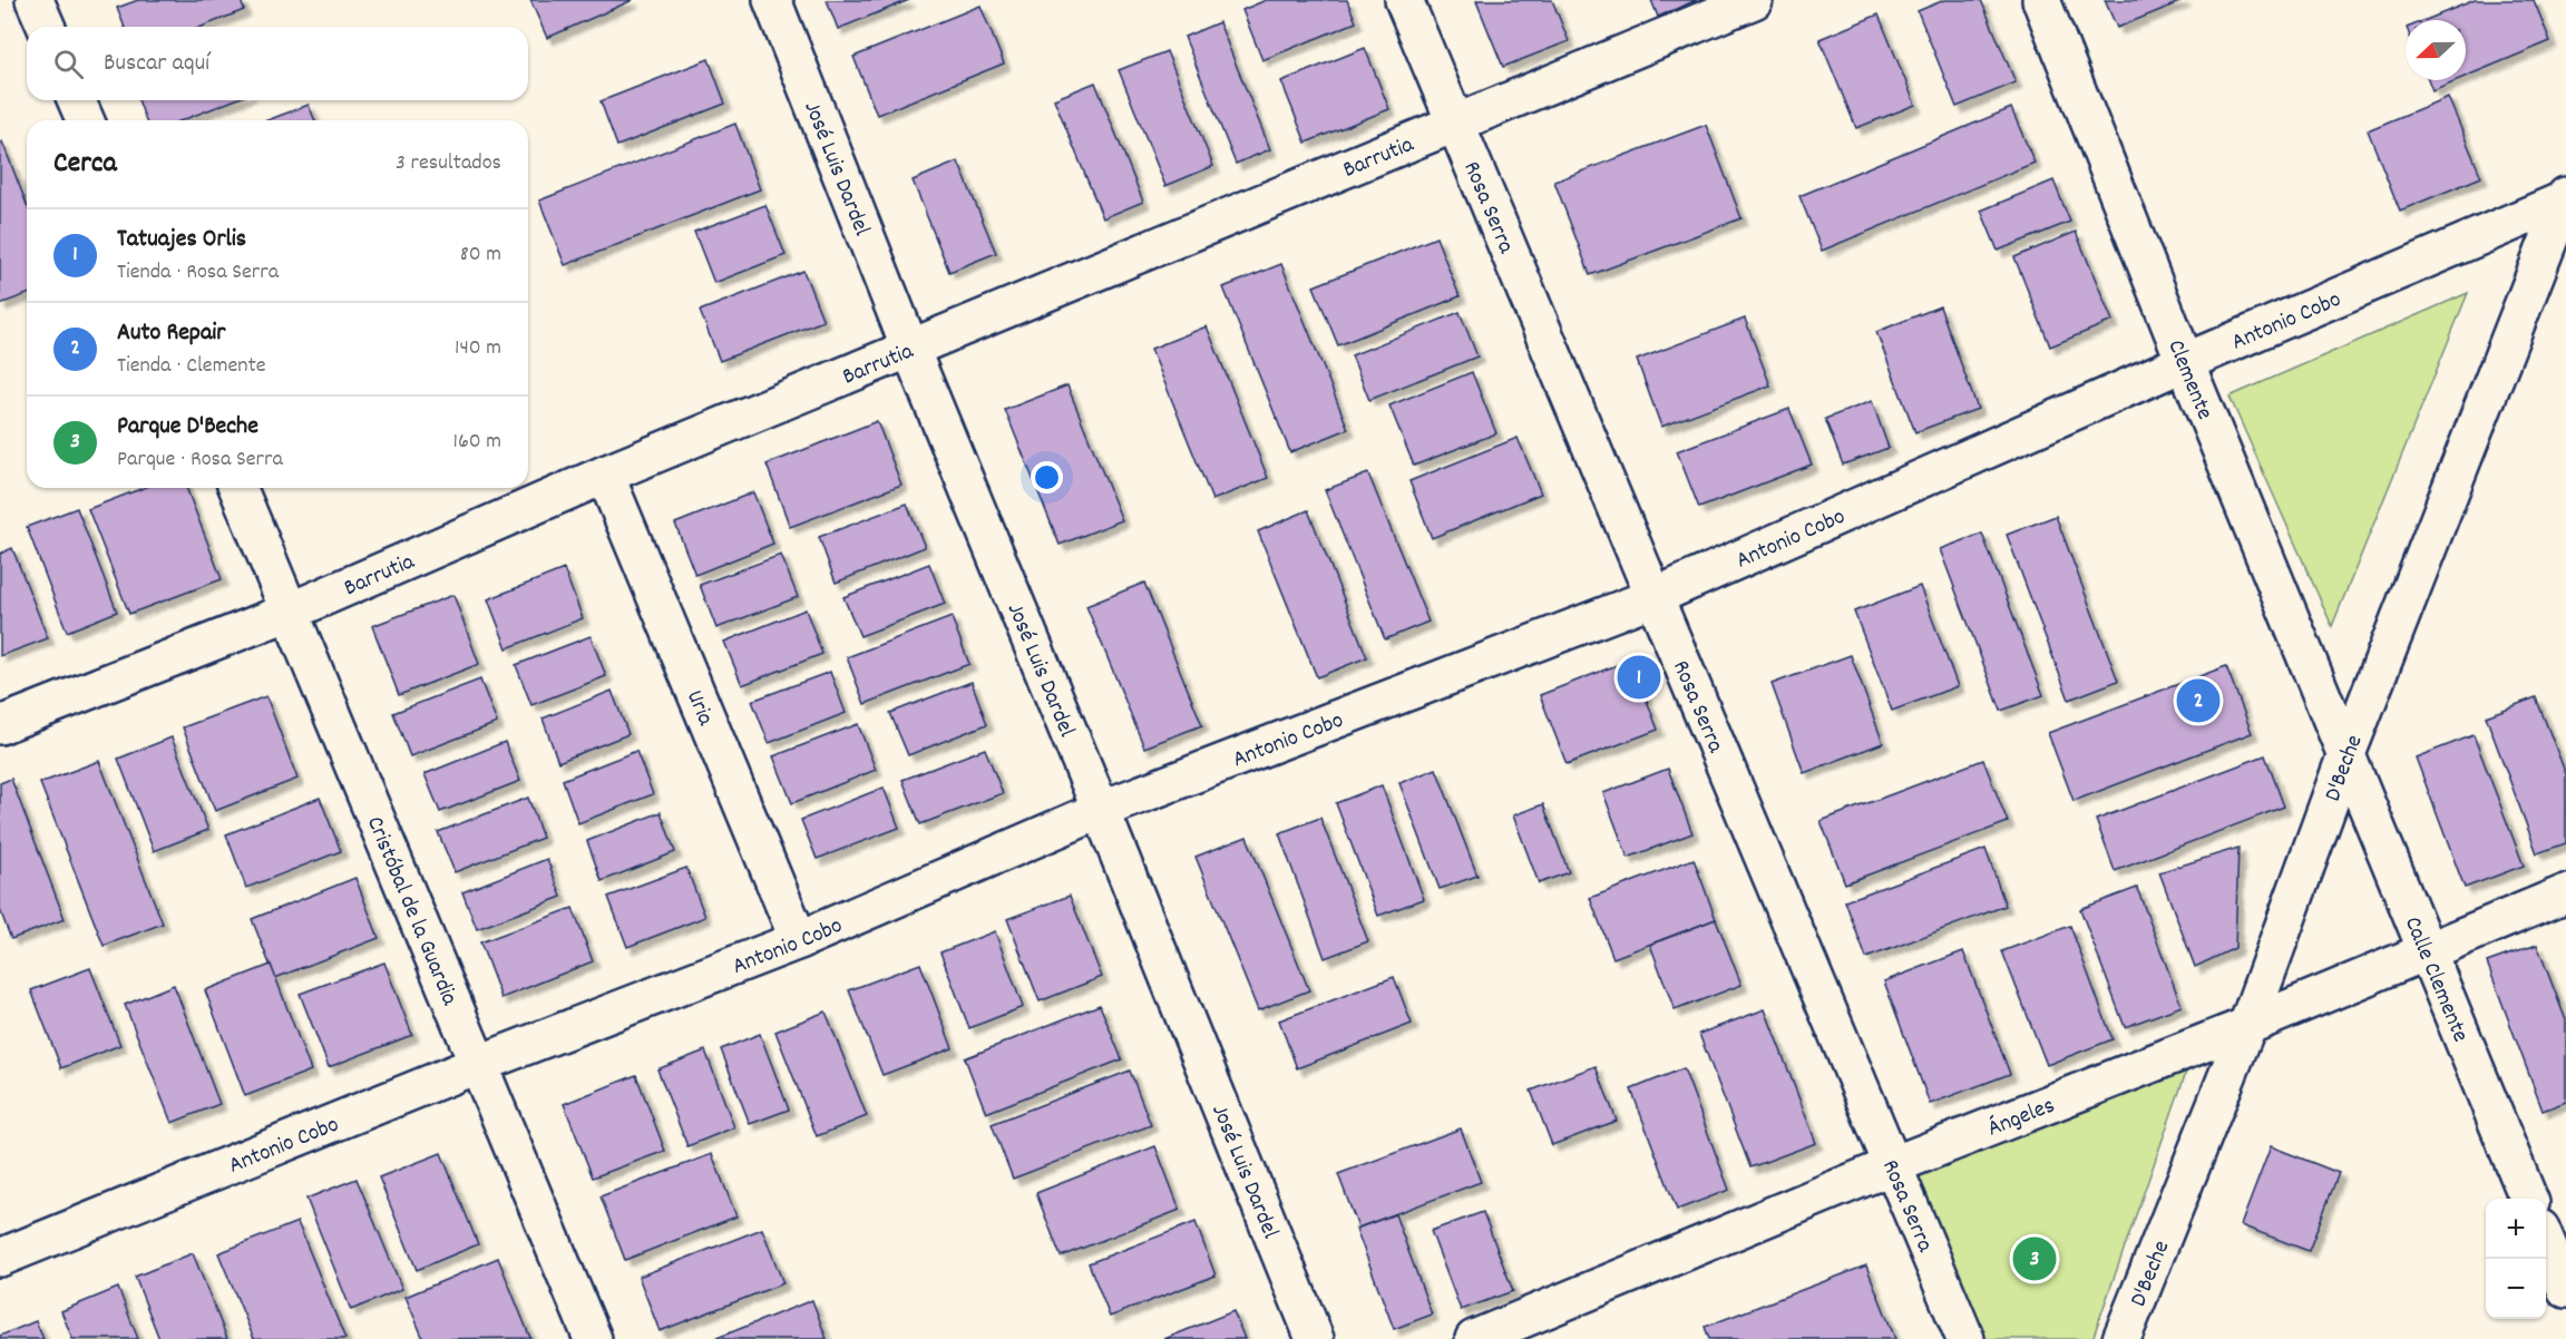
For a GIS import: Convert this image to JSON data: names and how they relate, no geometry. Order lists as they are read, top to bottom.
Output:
{
  "streets": {
    "street": [
      "Barrutia",
      "José Luis Dardel",
      "Rosa Serra",
      "Antonio Cobo",
      "Clemente",
      "Uria",
      "D'Beche",
      "Cristóbal de la Guardia",
      "Calle Clemente",
      "Ángeles"
    ]
  },
  "crossings": [
    ["Barrutia", "José Luis Dardel"],
    ["Barrutia", "Rosa Serra"],
    ["Barrutia", "Uria"],
    ["Barrutia", "Cristóbal de la Guardia"],
    ["José Luis Dardel", "Antonio Cobo"],
    ["Rosa Serra", "Antonio Cobo"],
    ["Rosa Serra", "Ángeles"],
    ["Antonio Cobo", "Clemente"],
    ["Antonio Cobo", "Uria"],
    ["Antonio Cobo", "D'Beche"],
    ["Antonio Cobo", "Cristóbal de la Guardia"],
    ["Clemente", "D'Beche"],
    ["Clemente", "Calle Clemente"],
    ["D'Beche", "Calle Clemente"],
    ["D'Beche", "Ángeles"],
    ["Calle Clemente", "Ángeles"]
  ],
  "north": "left",
  "page": {
    "search": "Buscar aquí",
    "heading": ["Cerca", "3 resultados"],
    "list": [
      {
        "mark": "1",
        "name": "Tatuajes Orlis",
        "note": "Tienda · Rosa Serra",
        "value": "80 m"
      },
      {
        "mark": "2",
        "name": "Auto Repair",
        "note": "Tienda · Clemente",
        "value": "140 m"
      },
      {
        "mark": "3",
        "name": "Parque D'Beche",
        "note": "Parque · Rosa Serra",
        "value": "160 m"
      }
    ],
    "pins": ["1", "2", "3"],
    "map_buttons": ["+", "−"]
  }
}
